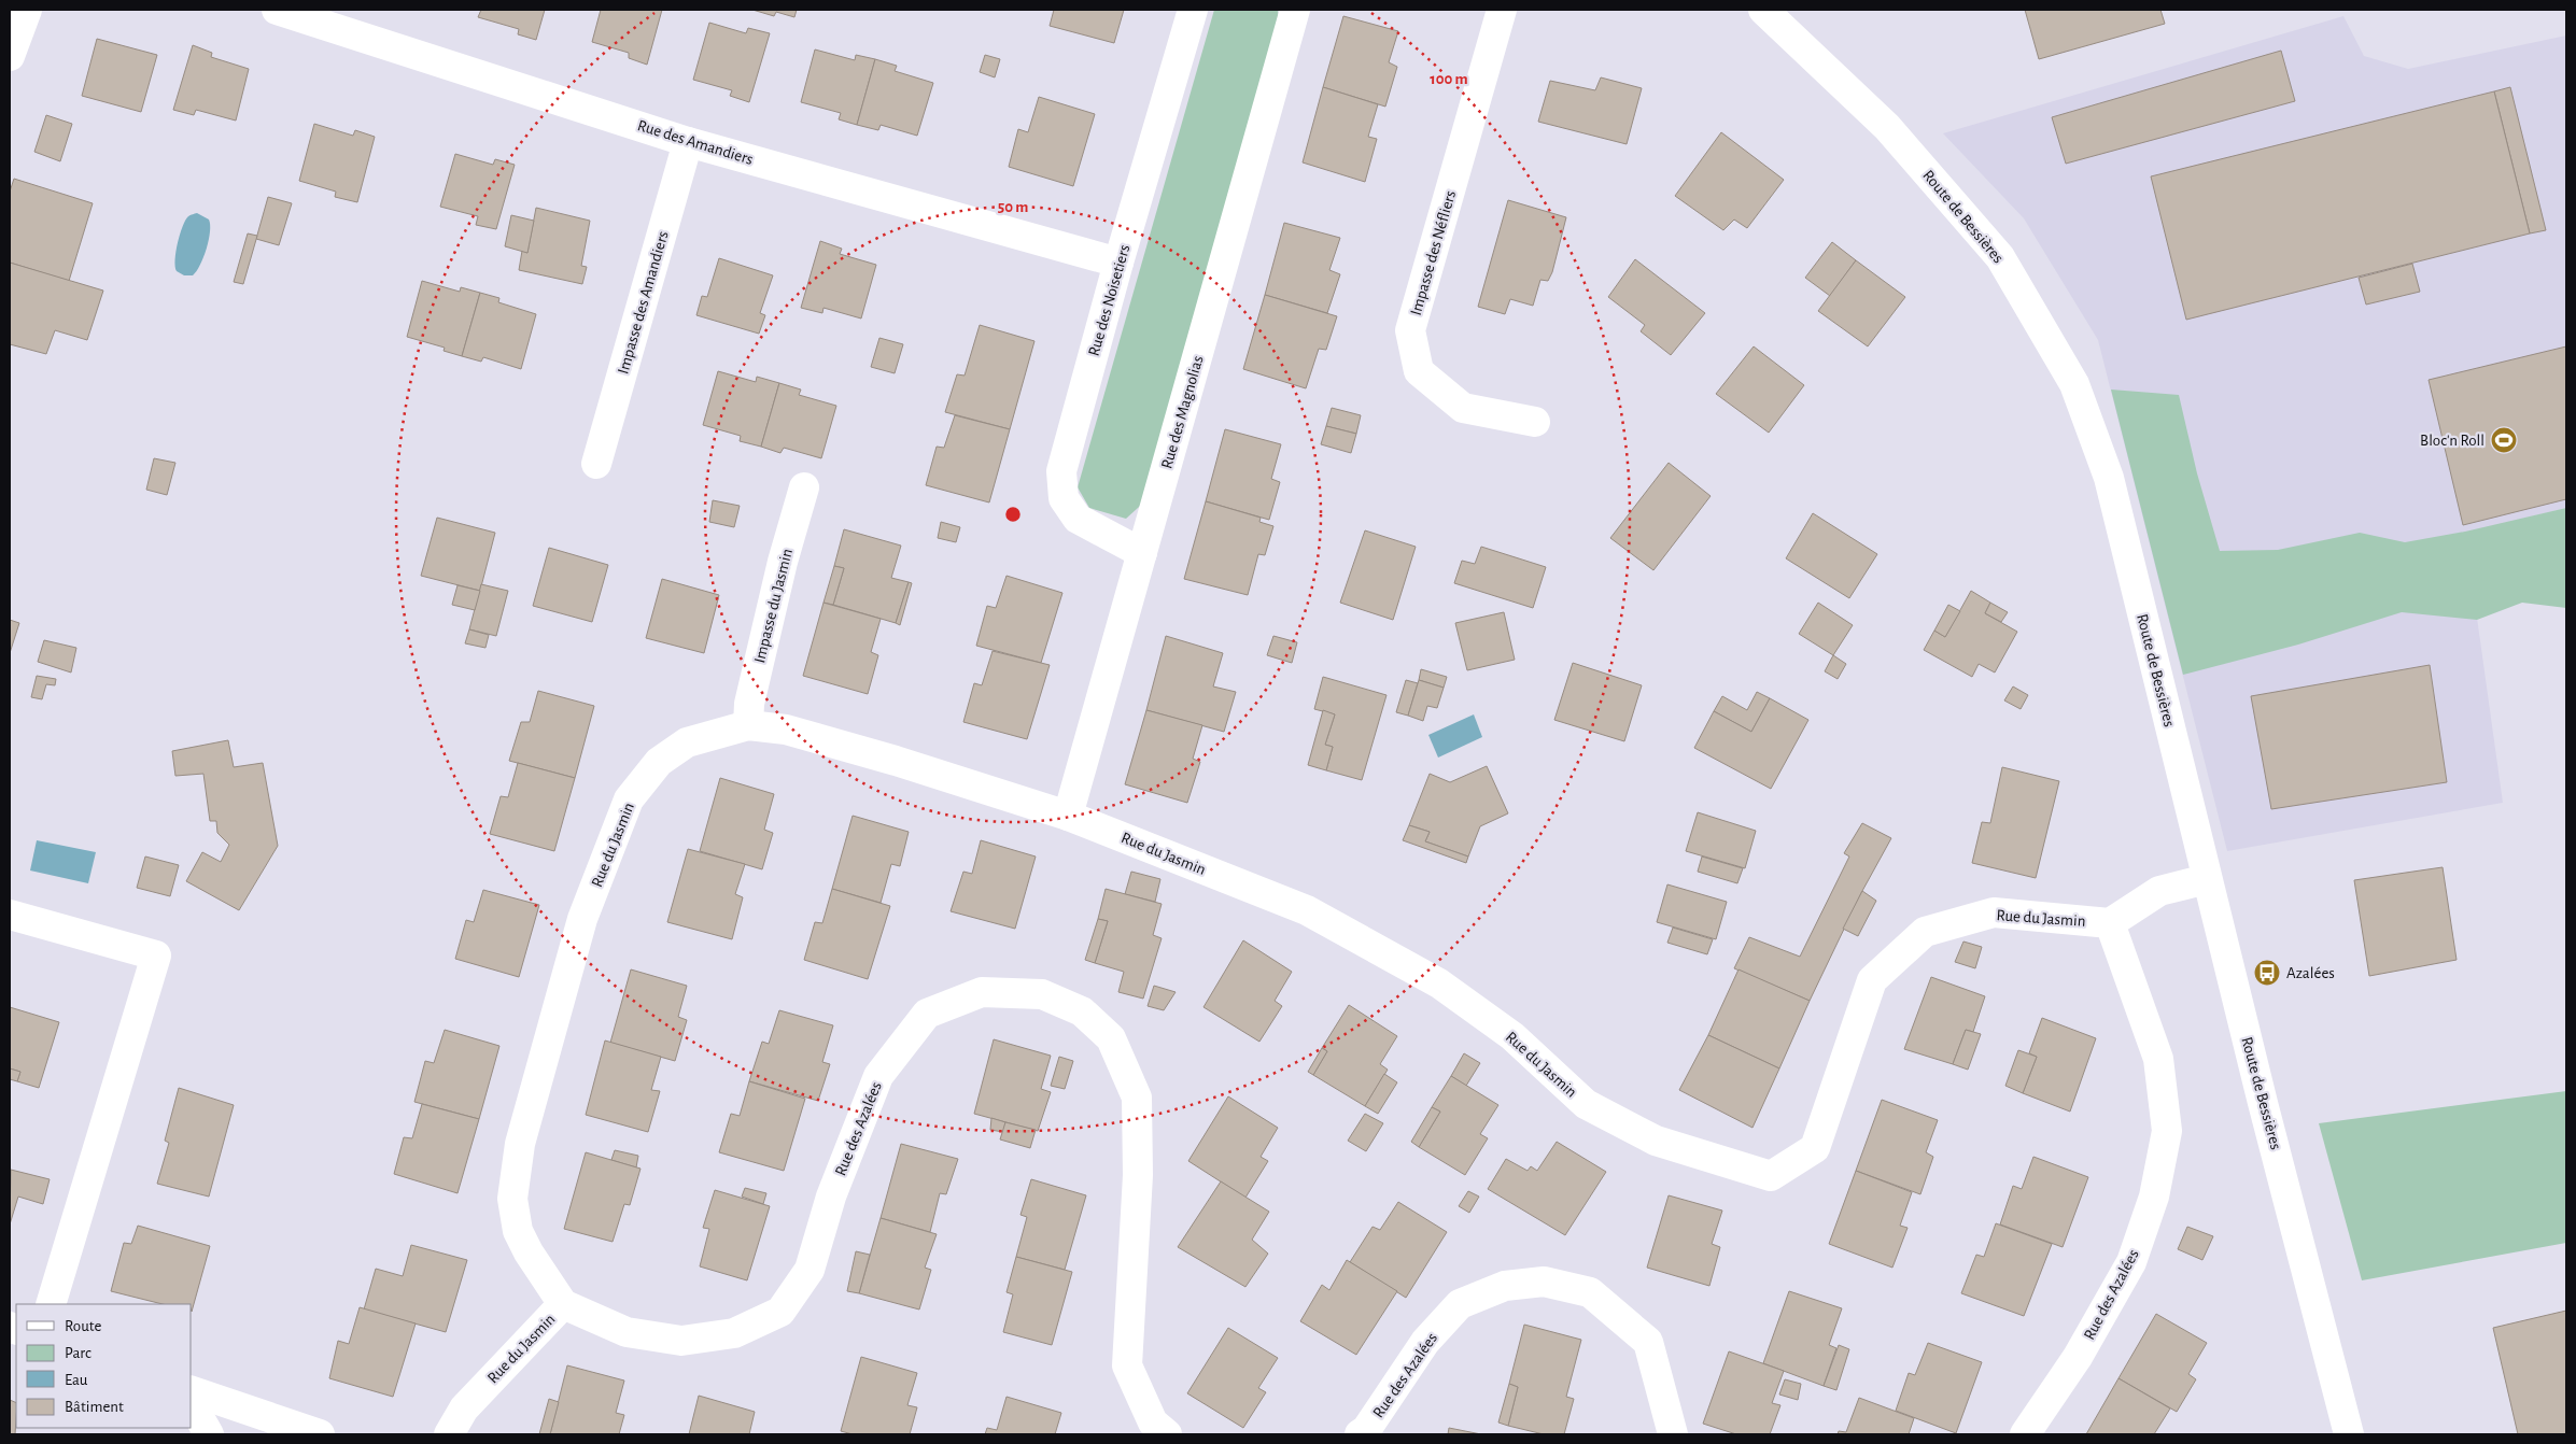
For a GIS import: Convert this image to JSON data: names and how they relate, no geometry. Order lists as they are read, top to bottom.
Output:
{
  "streets": {
    "street": [
      "Rue des Amandiers",
      "Route de Bessières",
      "Impasse des Néfliers",
      "Rue des Noisetiers",
      "Impasse des Amandiers",
      "Rue des Magnolias",
      "Impasse du Jasmin",
      "Rue du Jasmin",
      "Rue des Azalées"
    ]
  },
  "crossings": [
    ["Rue des Amandiers", "Rue des Noisetiers"],
    ["Rue des Amandiers", "Impasse des Amandiers"],
    ["Rue des Noisetiers", "Rue des Magnolias"],
    ["Rue des Magnolias", "Rue du Jasmin"],
    ["Impasse du Jasmin", "Rue du Jasmin"],
    ["Rue du Jasmin", "Rue des Azalées"]
  ],
  "places": {
    "sports": ["Bloc'n Roll"],
    "bus stop": ["Azalées"]
  },
  "legend": [
    "Route",
    "Parc",
    "Eau",
    "Bâtiment"
  ],
  "rings": ["100 m", "50 m"]
}
